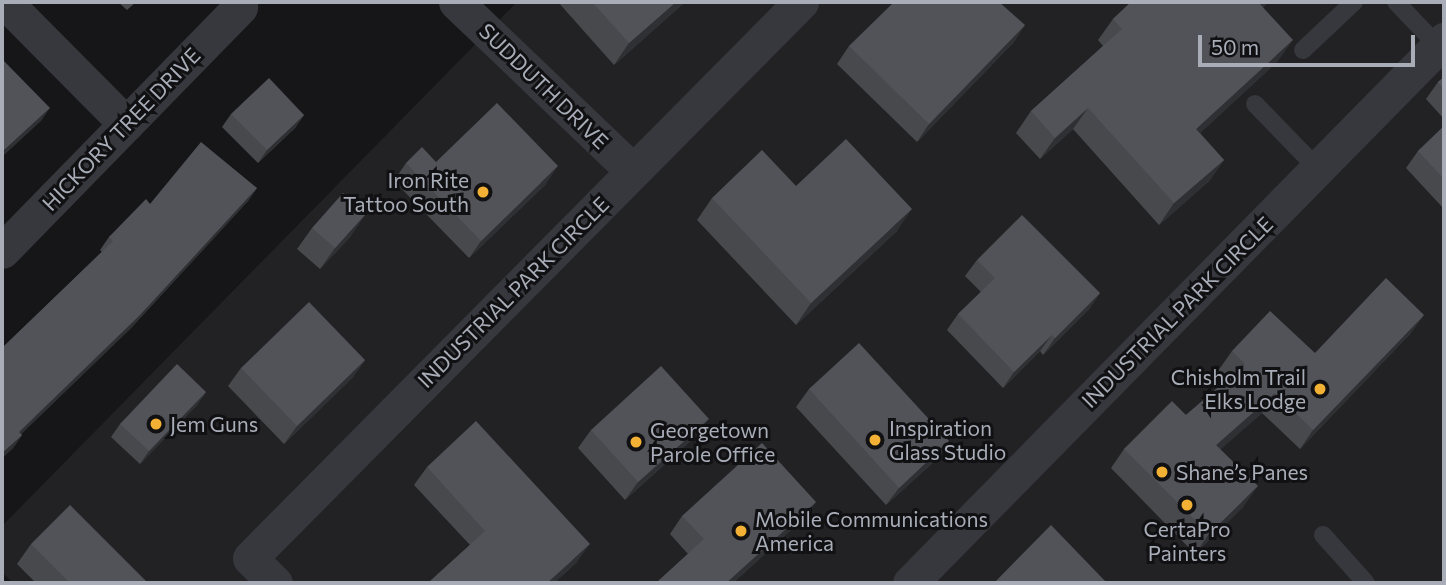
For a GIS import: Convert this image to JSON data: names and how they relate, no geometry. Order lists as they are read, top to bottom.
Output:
{
  "streets": {
    "street": ["SUDDUTH DRIVE", "HICKORY TREE DRIVE", "INDUSTRIAL PARK CIRCLE"]
  },
  "crossings": [
    ["SUDDUTH DRIVE", "INDUSTRIAL PARK CIRCLE"]
  ],
  "places": [
    "Iron Rite Tattoo South",
    "Chisholm Trail Elks Lodge",
    "Jem Guns",
    "Inspiration Glass Studio",
    "Georgetown Parole Office",
    "Shane’s Panes",
    "CertaPro Painters",
    "Mobile Communications America"
  ],
  "scale_bar": "50 m"
}
